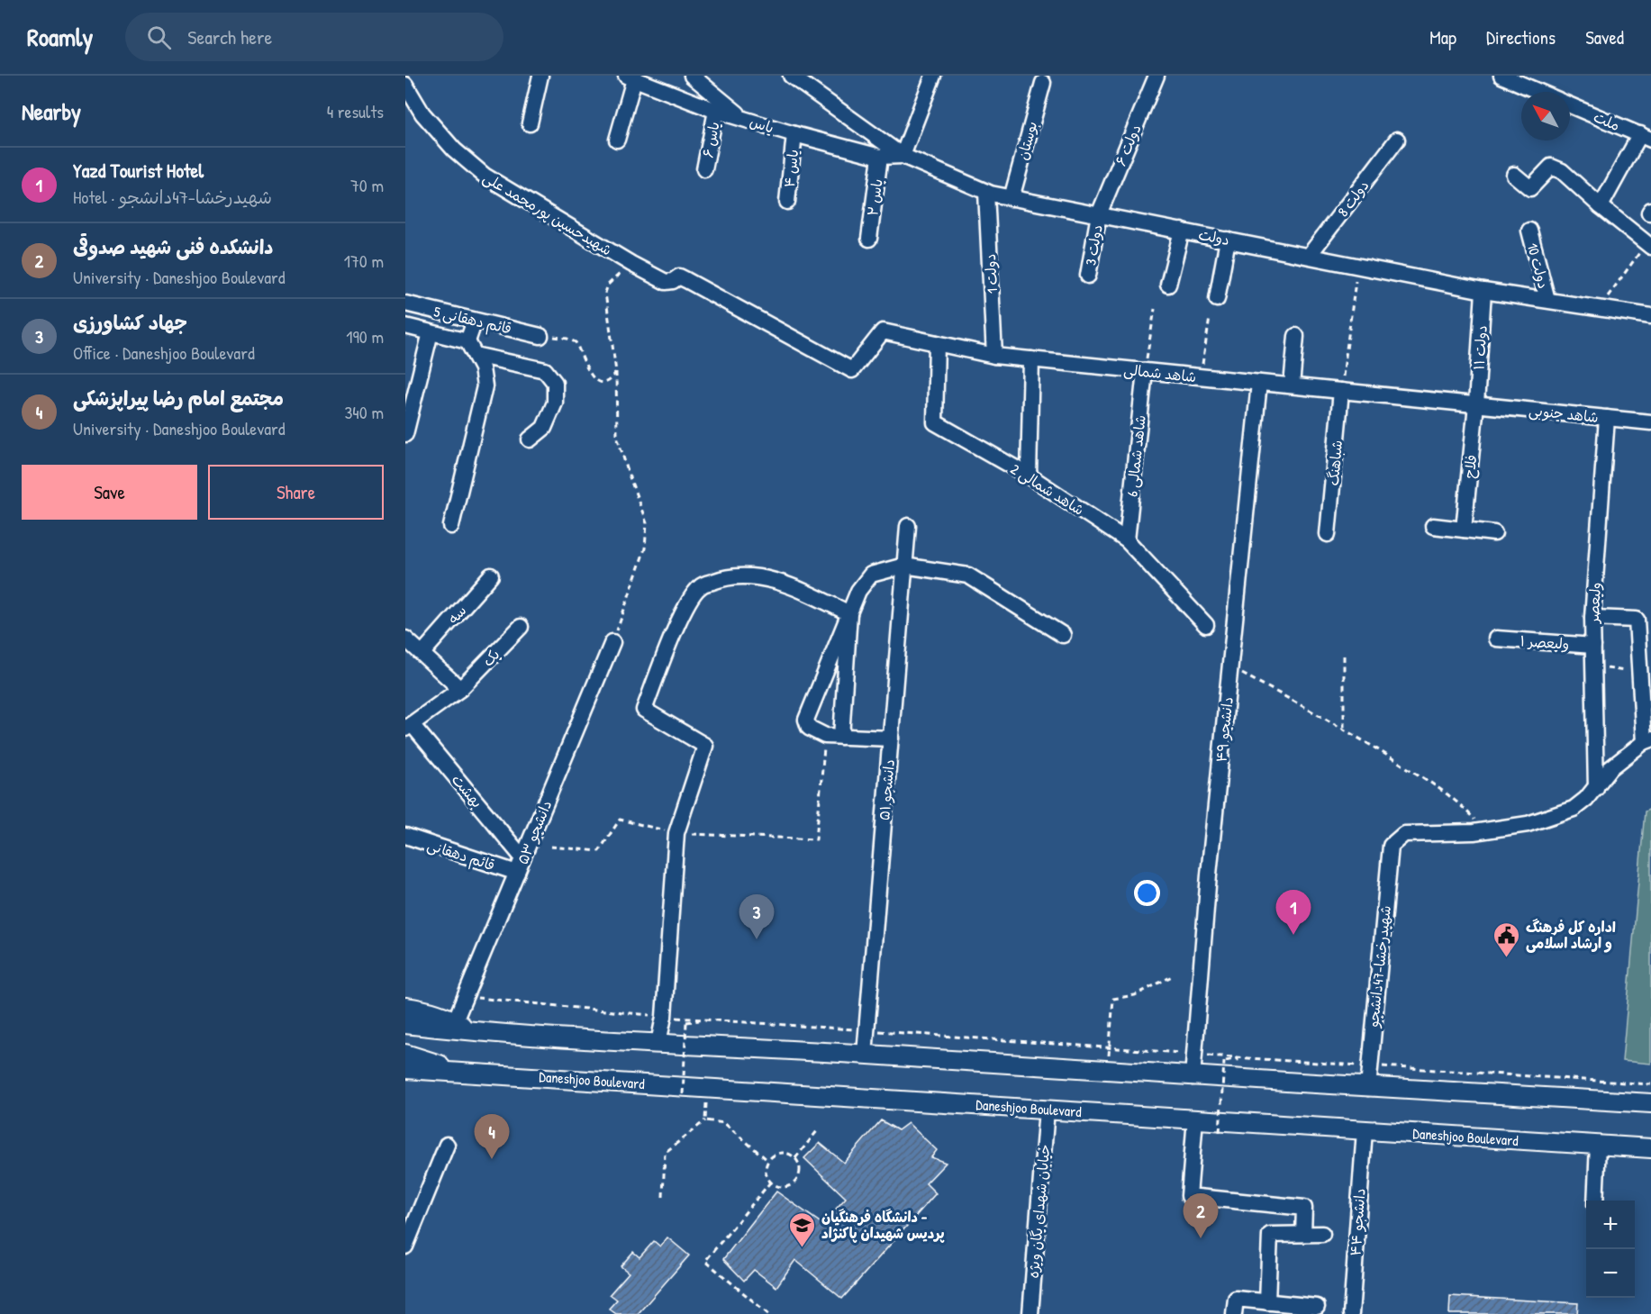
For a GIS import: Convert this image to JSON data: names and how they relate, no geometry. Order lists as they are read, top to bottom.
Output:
{
  "streets": {
    "main road": ["Daneshjoo Boulevard"],
    "street": [
      "ملت",
      "یاس",
      "یاس ۶",
      "بوستان",
      "دولت ۶",
      "یاس ۴",
      "یاس ۲",
      "دولت 8",
      "شهیدحسین پورمحمد علی",
      "دولت",
      "دولت 3",
      "دولت 10",
      "دولت 1",
      "قائم دهقانی 5",
      "دولت ۱۱",
      "شاهد شمالی",
      "شاهد جنوبی",
      "شاهد شمالی 6",
      "شباهنگ",
      "فلاح",
      "شاهد شمالی 2",
      "ولیعصر",
      "سه",
      "ولیعصر ۱",
      "یک",
      "دانشجو ۴۹",
      "دانشجو ۵۱",
      "بهشت",
      "دانشجو ۵۳",
      "قائم دهقانی",
      "شهیدرخشا-47دانشجو",
      "خیابان شهدای یگان ویژه",
      "دانشجو ۴۴"
    ]
  },
  "crossings": [
    ["یاس", "یاس ۶"],
    ["یاس", "یاس ۴"],
    ["یاس", "یاس ۲"],
    ["یاس", "دولت"],
    ["بوستان", "دولت"],
    ["دولت ۶", "دولت"],
    ["دولت ۶", "دولت 3"],
    ["دولت 8", "دولت"],
    ["شهیدحسین پورمحمد علی", "شاهد شمالی"],
    ["دولت", "دولت 3"],
    ["دولت", "دولت 10"],
    ["دولت", "دولت 1"],
    ["دولت", "دولت ۱۱"],
    ["دولت 1", "شاهد شمالی"],
    ["دولت ۱۱", "شاهد شمالی"],
    ["دولت ۱۱", "شاهد جنوبی"],
    ["دولت ۱۱", "فلاح"],
    ["شاهد شمالی", "شاهد جنوبی"],
    ["شاهد شمالی", "شاهد شمالی 6"],
    ["شاهد شمالی", "شباهنگ"],
    ["شاهد شمالی", "فلاح"],
    ["شاهد شمالی", "شاهد شمالی 2"],
    ["شاهد شمالی", "دانشجو ۴۹"],
    ["شاهد جنوبی", "فلاح"],
    ["شاهد جنوبی", "ولیعصر"],
    ["شاهد شمالی 6", "شاهد شمالی 2"],
    ["ولیعصر", "ولیعصر ۱"],
    ["یک", "بهشت"],
    ["بهشت", "دانشجو ۵۳"],
    ["دانشجو ۵۳", "قائم دهقانی"],
    ["Daneshjoo Boulevard", "خیابان شهدای یگان ویژه"],
    ["Daneshjoo Boulevard", "دانشجو ۴۴"]
  ],
  "places": {
    "public building": ["اداره کل فرهنگ و ارشاد اسلامی"],
    "school or university": ["دانشگاه فرهنگیان - پردیس شهیدان پاکنژاد"]
  },
  "north": "top left",
  "page": {
    "header": "Roamly",
    "search": "Search here",
    "nav": ["Map", "Directions", "Saved"],
    "heading": ["Nearby", "4 results"],
    "list": [
      {
        "mark": "1",
        "name": "Yazd Tourist Hotel",
        "note": "Hotel · شهیدرخشا-47دانشجو",
        "value": "70 m"
      },
      {
        "mark": "2",
        "name": "دانشکده فنی شهید صدوقی",
        "note": "University · Daneshjoo Boulevard",
        "value": "170 m"
      },
      {
        "mark": "3",
        "name": "جهاد کشاورزی",
        "note": "Office · Daneshjoo Boulevard",
        "value": "190 m"
      },
      {
        "mark": "4",
        "name": "مجتمع امام رضا پیراپزشکی",
        "note": "University · Daneshjoo Boulevard",
        "value": "340 m"
      }
    ],
    "buttons": ["Save", "Share"],
    "pins": [
      "1",
      "3",
      "4",
      "2"
    ],
    "map_buttons": ["+", "−"]
  }
}
